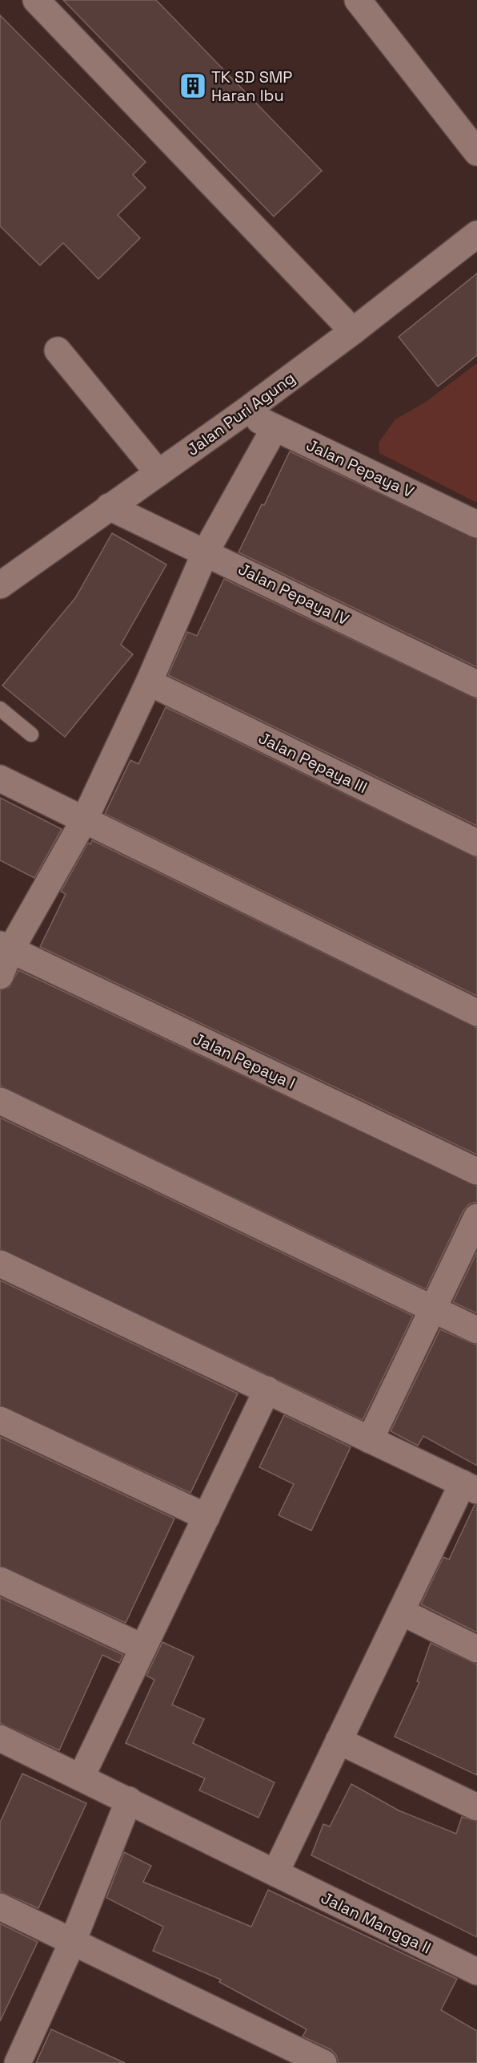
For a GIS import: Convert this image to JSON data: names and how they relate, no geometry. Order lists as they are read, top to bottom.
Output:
{
  "streets": {
    "street": [
      "Jalan Puri Agung",
      "Jalan Pepaya V",
      "Jalan Pepaya IV",
      "Jalan Pepaya III",
      "Jalan Pepaya I",
      "Jalan Mangga II"
    ]
  },
  "crossings": [
    ["Jalan Puri Agung", "Jalan Pepaya V"],
    ["Jalan Puri Agung", "Jalan Pepaya IV"]
  ],
  "places": {
    "building": ["TK SD SMP Haran Ibu"]
  }
}
